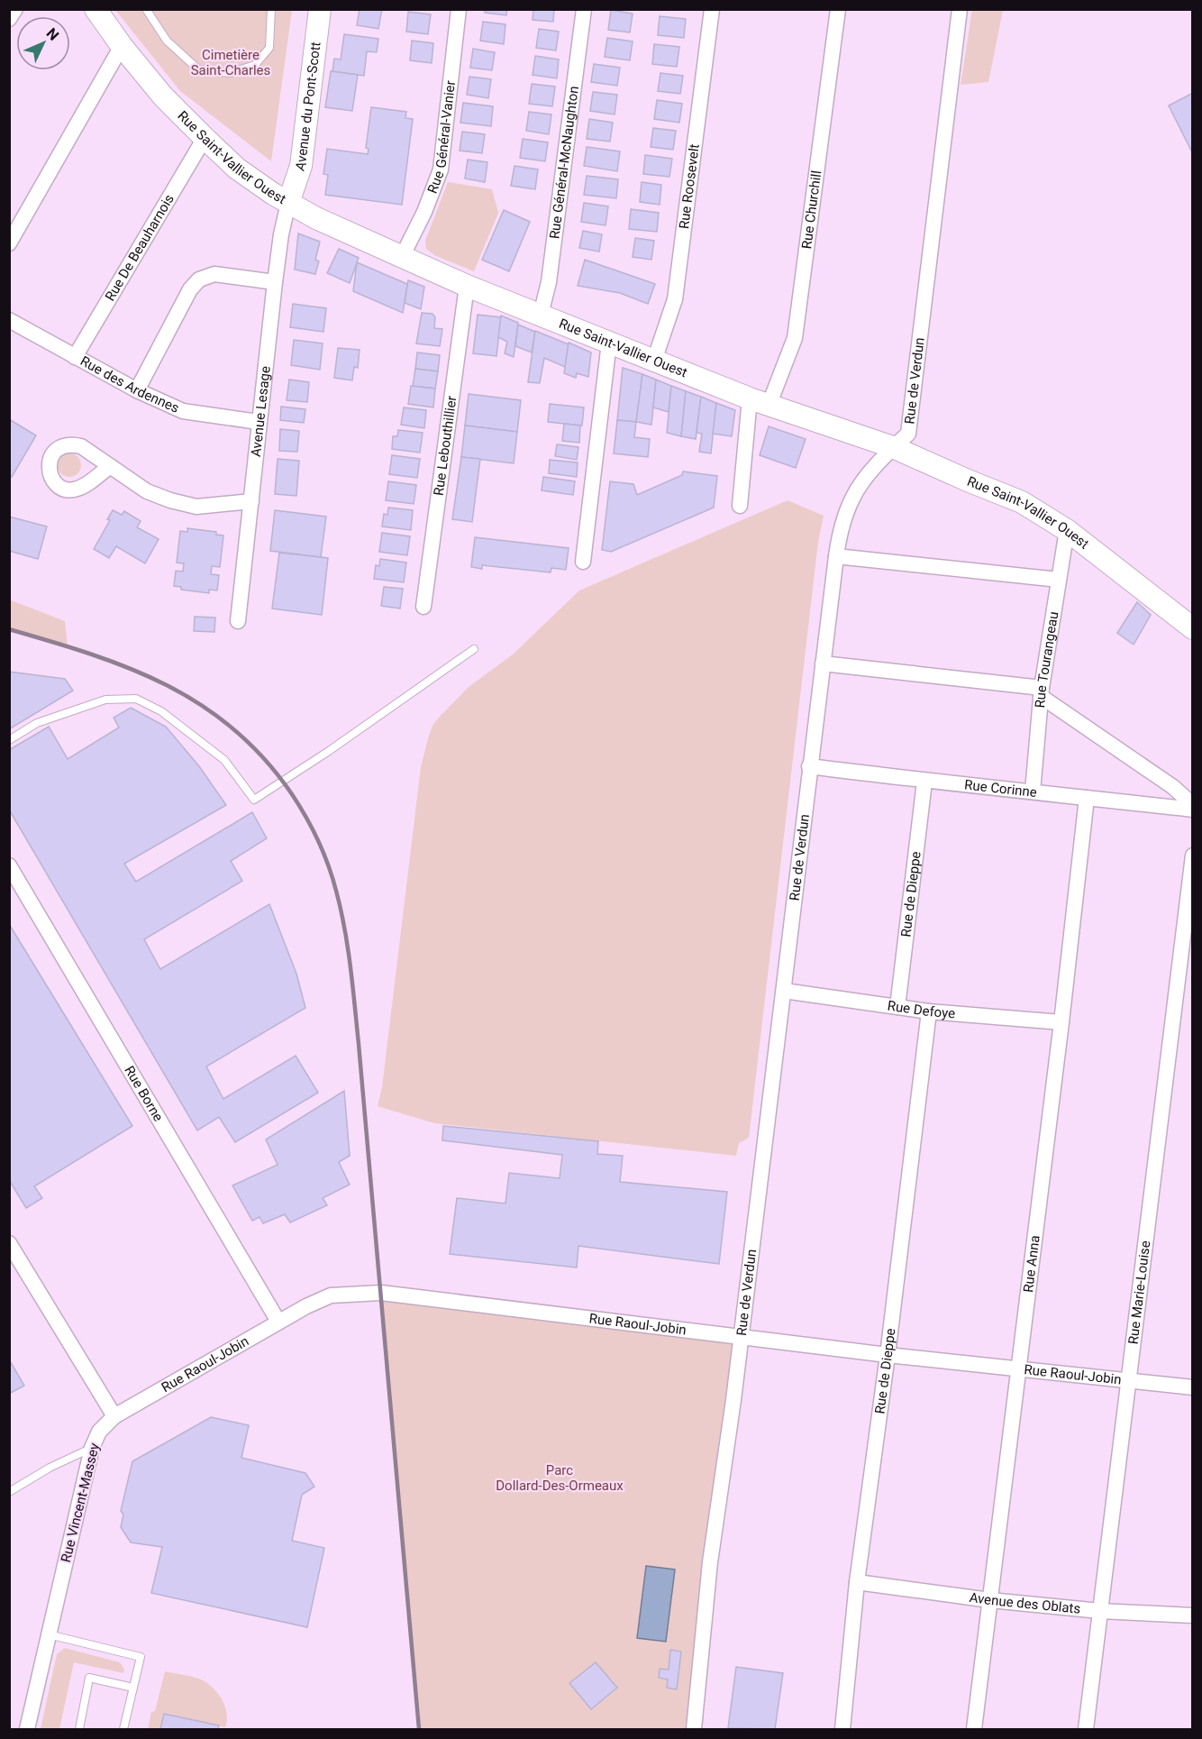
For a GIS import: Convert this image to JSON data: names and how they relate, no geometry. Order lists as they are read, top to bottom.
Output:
{
  "streets": {
    "street": [
      "Avenue du Pont-Scott",
      "Rue Général-Vanier",
      "Rue Saint-Vallier Ouest",
      "Rue Général-McNaughton",
      "Rue Roosevelt",
      "Rue Churchill",
      "Rue De Beauharnois",
      "Rue de Verdun",
      "Rue des Ardennes",
      "Avenue Lesage",
      "Rue Lebouthillier",
      "Rue Tourangeau",
      "Rue Corinne",
      "Rue de Dieppe",
      "Rue Defoye",
      "Rue Borne",
      "Rue Anna",
      "Rue Marie-Louise",
      "Rue Raoul-Jobin",
      "Rue Vincent-Massey",
      "Avenue des Oblats"
    ]
  },
  "crossings": [
    ["Avenue du Pont-Scott", "Rue Saint-Vallier Ouest"],
    ["Avenue du Pont-Scott", "Avenue Lesage"],
    ["Rue Général-Vanier", "Rue Saint-Vallier Ouest"],
    ["Rue Saint-Vallier Ouest", "Rue Général-McNaughton"],
    ["Rue Saint-Vallier Ouest", "Rue Roosevelt"],
    ["Rue Saint-Vallier Ouest", "Rue Churchill"],
    ["Rue Saint-Vallier Ouest", "Rue De Beauharnois"],
    ["Rue Saint-Vallier Ouest", "Rue de Verdun"],
    ["Rue Saint-Vallier Ouest", "Avenue Lesage"],
    ["Rue Saint-Vallier Ouest", "Rue Lebouthillier"],
    ["Rue Saint-Vallier Ouest", "Rue Tourangeau"],
    ["Rue De Beauharnois", "Rue des Ardennes"],
    ["Rue de Verdun", "Rue Corinne"],
    ["Rue de Verdun", "Rue Defoye"],
    ["Rue de Verdun", "Rue Raoul-Jobin"],
    ["Rue des Ardennes", "Avenue Lesage"],
    ["Rue Tourangeau", "Rue Corinne"],
    ["Rue Corinne", "Rue de Dieppe"],
    ["Rue Corinne", "Rue Anna"],
    ["Rue de Dieppe", "Rue Defoye"],
    ["Rue de Dieppe", "Rue Raoul-Jobin"],
    ["Rue de Dieppe", "Avenue des Oblats"],
    ["Rue Defoye", "Rue Anna"],
    ["Rue Borne", "Rue Raoul-Jobin"],
    ["Rue Anna", "Rue Raoul-Jobin"],
    ["Rue Anna", "Avenue des Oblats"],
    ["Rue Marie-Louise", "Rue Raoul-Jobin"],
    ["Rue Marie-Louise", "Avenue des Oblats"],
    ["Rue Raoul-Jobin", "Rue Vincent-Massey"]
  ],
  "parks": ["Cimetière Saint-Charles", "Parc Dollard-Des-Ormeaux"],
  "north": "top right"
}
